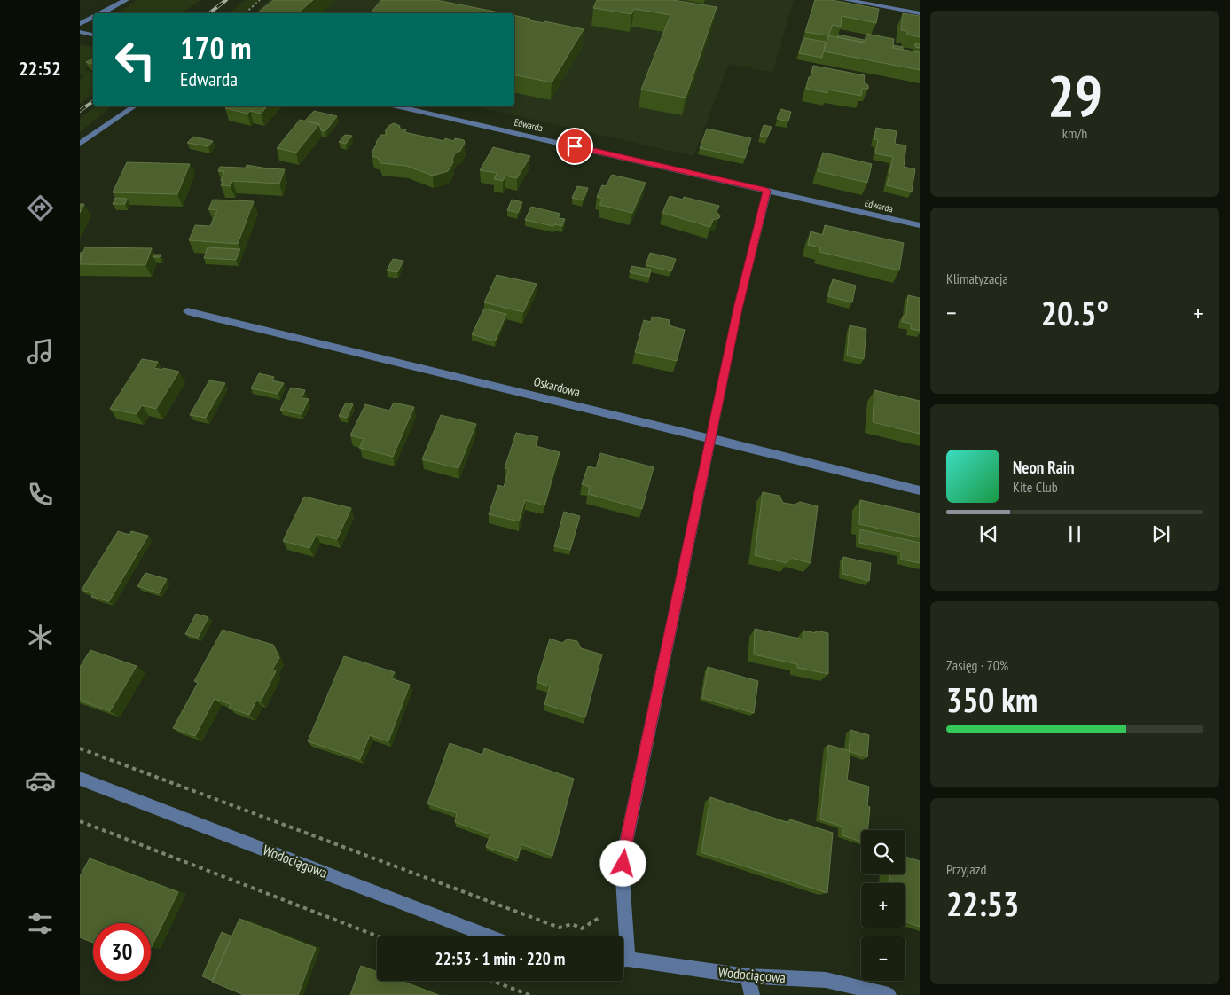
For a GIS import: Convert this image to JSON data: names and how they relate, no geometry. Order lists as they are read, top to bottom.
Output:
{
  "streets": {
    "street": ["Edwarda", "Oskardowa", "Wodociągowa"]
  },
  "page": {
    "tabs": "22:52",
    "tile": [
      ["29", "km/h"],
      "Klimatyzacja",
      ["Zasięg · 70%", "350 km"],
      ["Przyjazd", "22:53"]
    ],
    "turn": ["170 m", "Edwarda"],
    "heat": ["−", "20.5°", "+"],
    "song": ["Neon Rain", "Kite Club"],
    "map_buttons": ["+", "−"],
    "limit": "30",
    "trip": "22:53 · 1 min · 220 m"
  }
}
